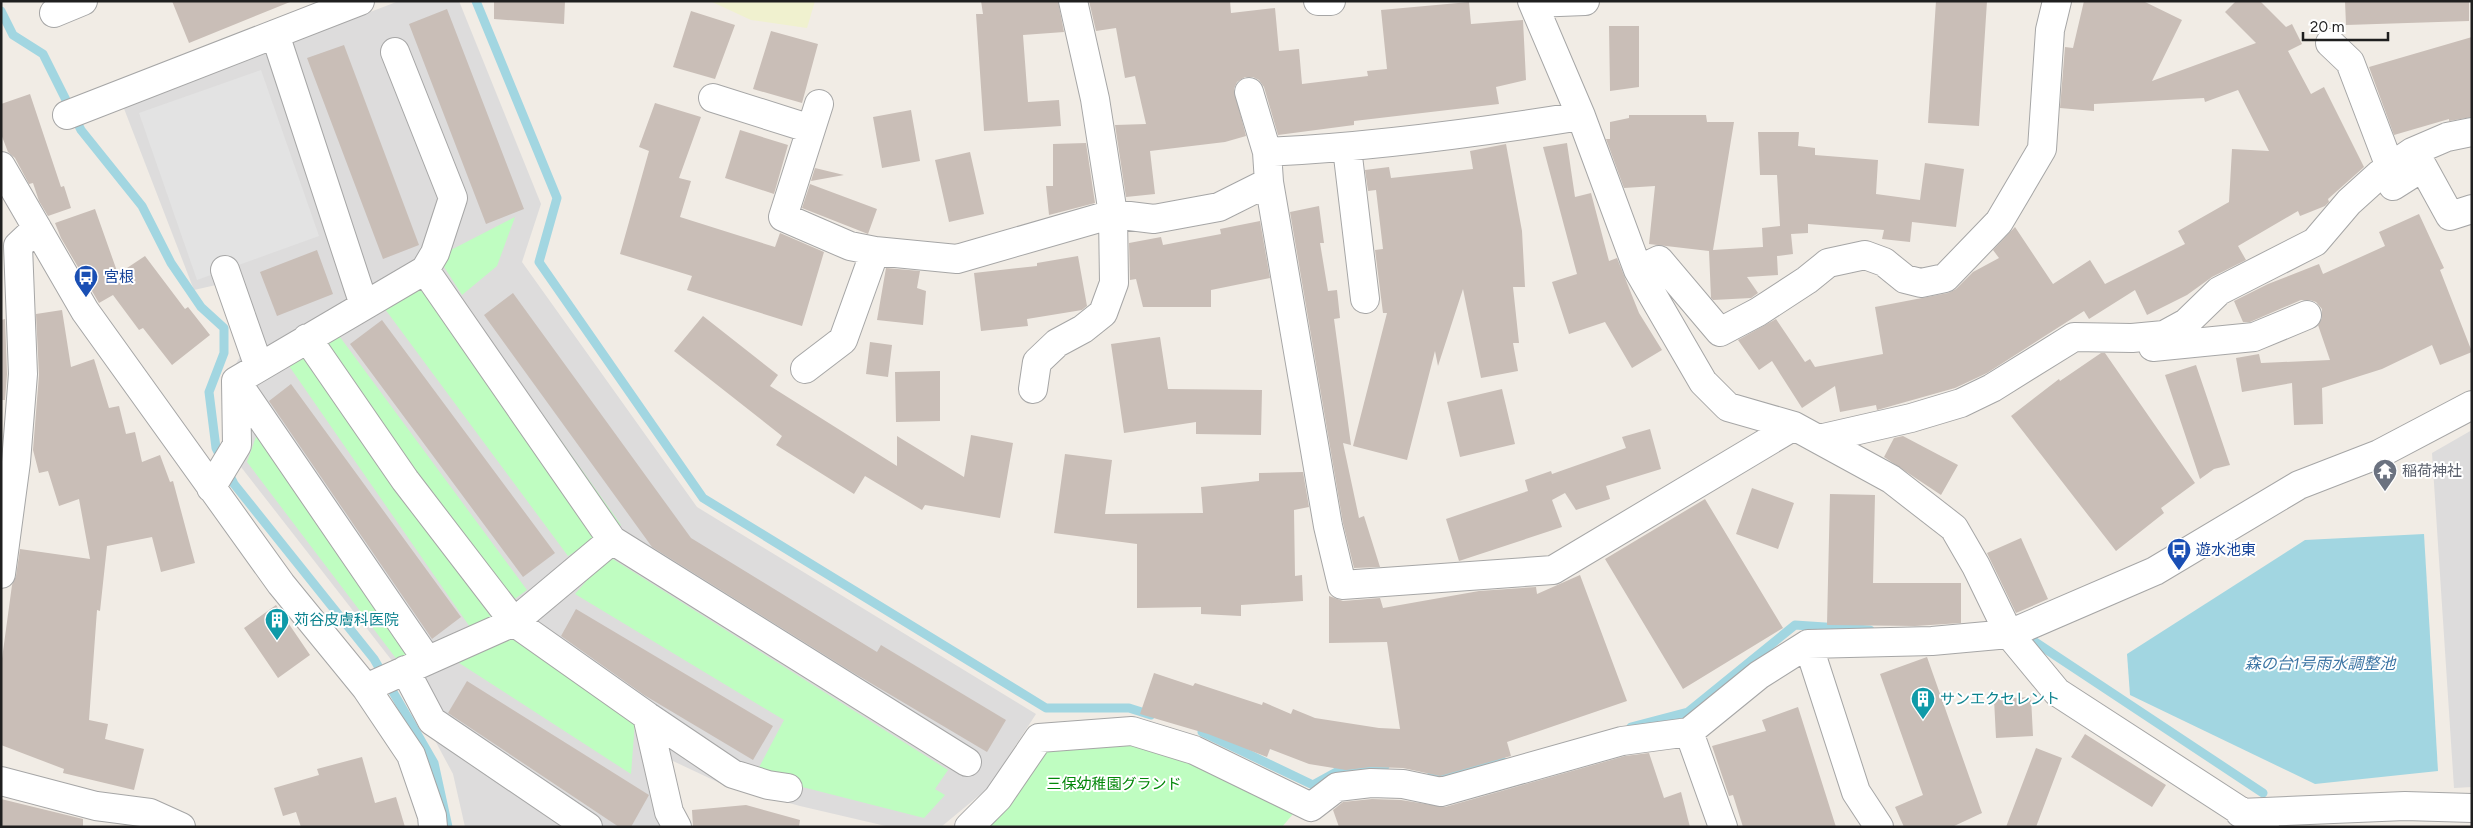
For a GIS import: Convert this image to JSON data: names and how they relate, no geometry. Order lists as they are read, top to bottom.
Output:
{
  "water": ["森の台1号雨水調整池"],
  "parks": ["三保幼稚園グランド"],
  "places": {
    "bus stop": ["宮根", "遊水池東"],
    "temple": ["稲荷神社"],
    "building": ["苅谷皮膚科医院", "サンエクセレント"]
  },
  "scale_bar": "20 m"
}
